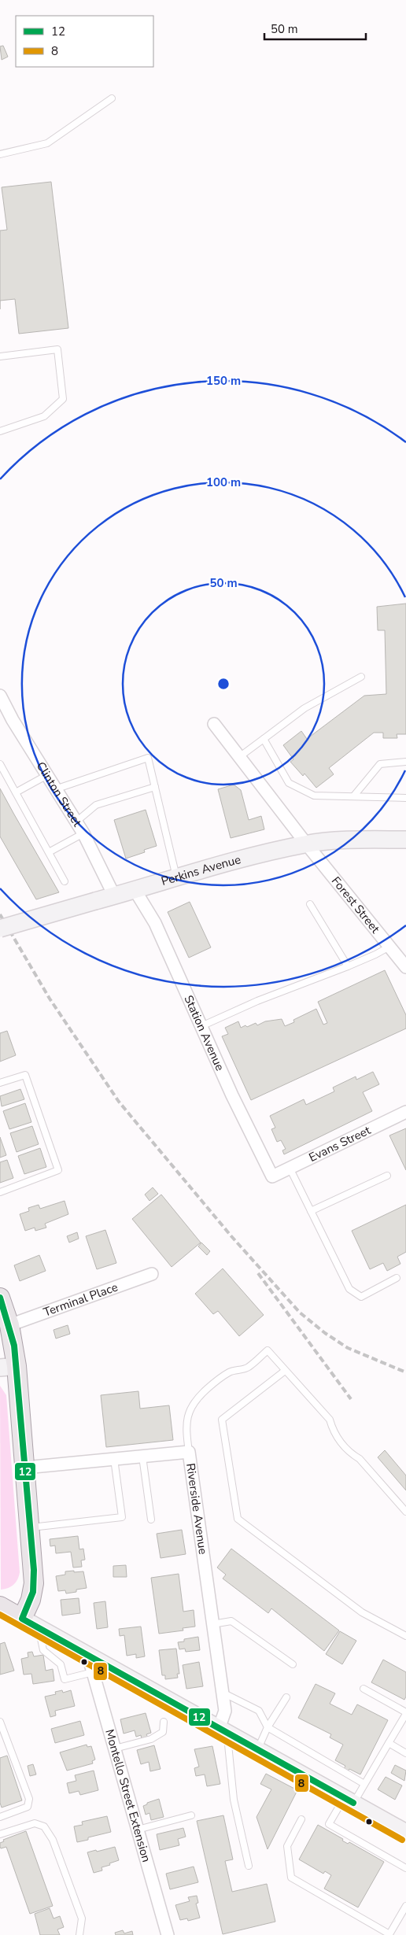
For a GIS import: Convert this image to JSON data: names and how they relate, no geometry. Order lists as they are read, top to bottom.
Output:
{
  "streets": {
    "street": [
      "Clinton Street",
      "Perkins Avenue",
      "Forest Street",
      "Station Avenue",
      "Evans Street",
      "Terminal Place",
      "Riverside Avenue",
      "Montello Street Extension"
    ]
  },
  "crossings": [
    ["Clinton Street", "Perkins Avenue"],
    ["Perkins Avenue", "Forest Street"],
    ["Perkins Avenue", "Station Avenue"],
    ["Station Avenue", "Evans Street"]
  ],
  "lines": ["transit line 12", "transit line 8"],
  "legend": ["12", "8"],
  "scale_bar": "50 m",
  "rings": ["150 m", "100 m", "50 m"]
}
